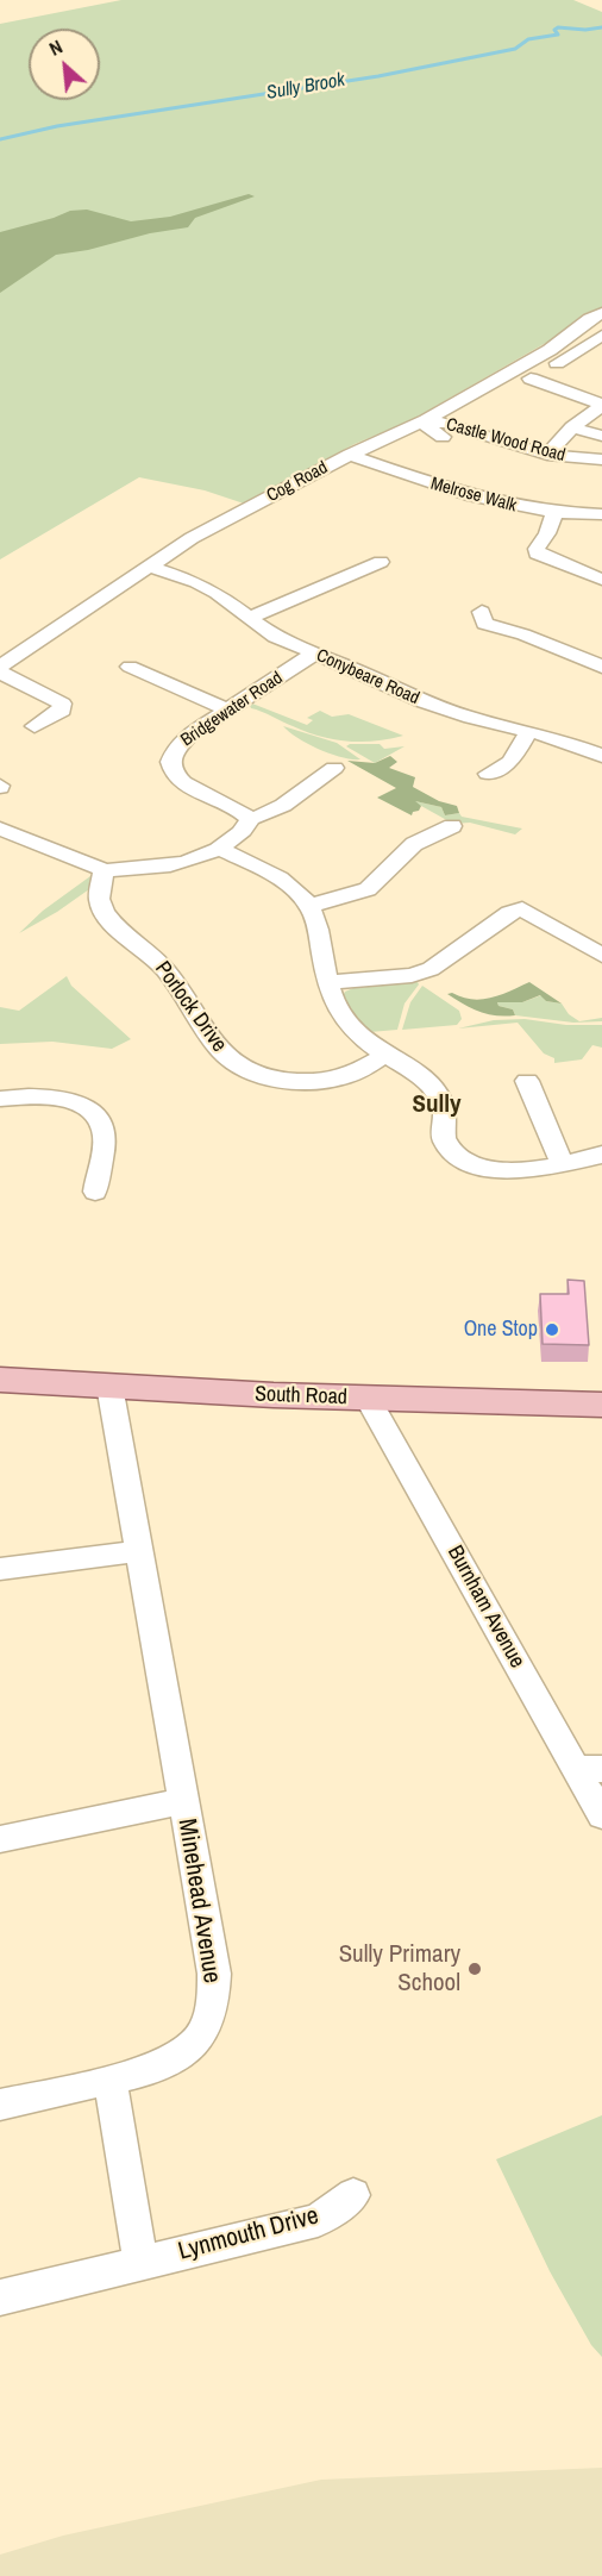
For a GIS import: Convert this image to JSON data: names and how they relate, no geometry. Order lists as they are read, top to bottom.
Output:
{
  "streets": {
    "main road": ["South Road"],
    "street": [
      "Castle Wood Road",
      "Cog Road",
      "Melrose Walk",
      "Conybeare Road",
      "Bridgewater Road",
      "Porlock Drive",
      "Burnham Avenue",
      "Minehead Avenue",
      "Lynmouth Drive"
    ]
  },
  "crossings": [
    ["Cog Road", "Melrose Walk"],
    ["Cog Road", "Conybeare Road"],
    ["Conybeare Road", "Bridgewater Road"],
    ["South Road", "Burnham Avenue"],
    ["South Road", "Minehead Avenue"]
  ],
  "districts": ["Sully"],
  "water": ["Sully Brook"],
  "places": ["One Stop", "Sully Primary School"],
  "north": "top left"
}
